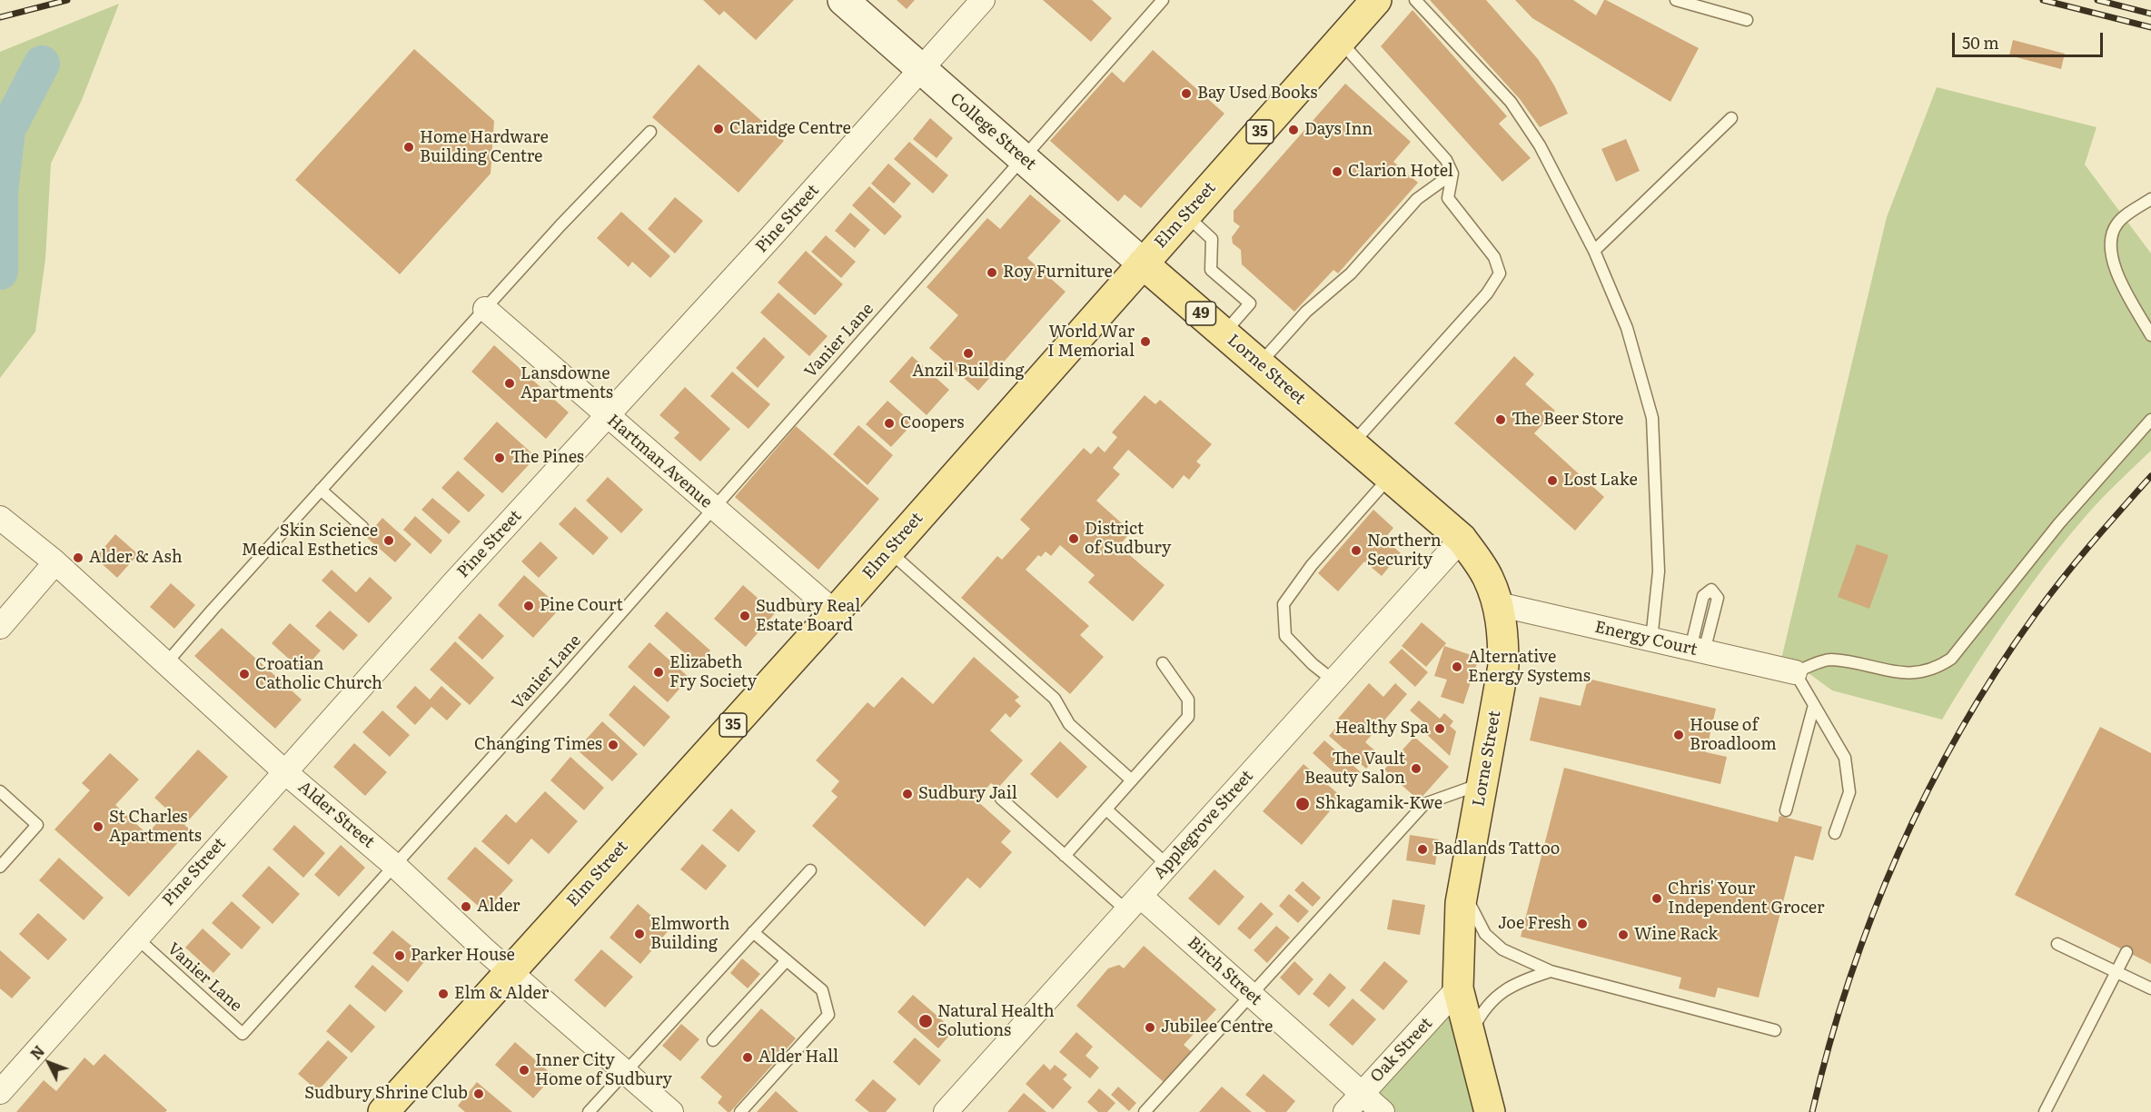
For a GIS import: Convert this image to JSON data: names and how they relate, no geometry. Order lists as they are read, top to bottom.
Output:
{
  "streets": {
    "main road": [
      "35",
      "Elm Street",
      "49",
      "Lorne Street"
    ],
    "street": [
      "College Street",
      "Pine Street",
      "Hartman Avenue",
      "Energy Court",
      "Alder Street",
      "Applegrove Street",
      "Birch Street",
      "Oak Street"
    ],
    "lane": ["Vanier Lane"]
  },
  "crossings": [
    ["College Street", "Elm Street"],
    ["College Street", "Pine Street"],
    ["College Street", "Vanier Lane"],
    ["College Street", "Lorne Street"],
    ["Elm Street", "Lorne Street"],
    ["Elm Street", "Hartman Avenue"],
    ["Elm Street", "Alder Street"],
    ["Pine Street", "Vanier Lane"],
    ["Pine Street", "Hartman Avenue"],
    ["Pine Street", "Alder Street"],
    ["Vanier Lane", "Hartman Avenue"],
    ["Vanier Lane", "Alder Street"],
    ["Lorne Street", "Energy Court"],
    ["Lorne Street", "Applegrove Street"],
    ["Lorne Street", "Oak Street"],
    ["Applegrove Street", "Birch Street"],
    ["Birch Street", "Oak Street"]
  ],
  "places": [
    "Bay Used Books",
    "Claridge Centre",
    "Days Inn",
    "Home Hardware Building Centre",
    "Clarion Hotel",
    "Roy Furniture",
    "World War I Memorial",
    "Anzil Building",
    "Lansdowne Apartments",
    "The Beer Store",
    "Coopers",
    "The Pines",
    "Lost Lake",
    "District of Sudbury",
    "Skin Science Medical Esthetics",
    "Northern Security",
    "Alder & Ash",
    "Pine Court",
    "Sudbury Real Estate Board",
    "Alternative Energy Systems",
    "Elizabeth Fry Society",
    "Croatian Catholic Church",
    "Healthy Spa",
    "House of Broadloom",
    "Changing Times",
    "The Vault Beauty Salon",
    "Sudbury Jail",
    "Shkagamik-Kwe",
    "St Charles Apartments",
    "Badlands Tattoo",
    "Chris' Your Independent Grocer",
    "Alder",
    "Joe Fresh",
    "Elmworth Building",
    "Wine Rack",
    "Parker House",
    "Elm & Alder",
    "Natural Health Solutions",
    "Jubilee Centre",
    "Alder Hall",
    "Inner City Home of Sudbury",
    "Sudbury Shrine Club"
  ],
  "scale_bar": "50 m",
  "north": "top left"
}
